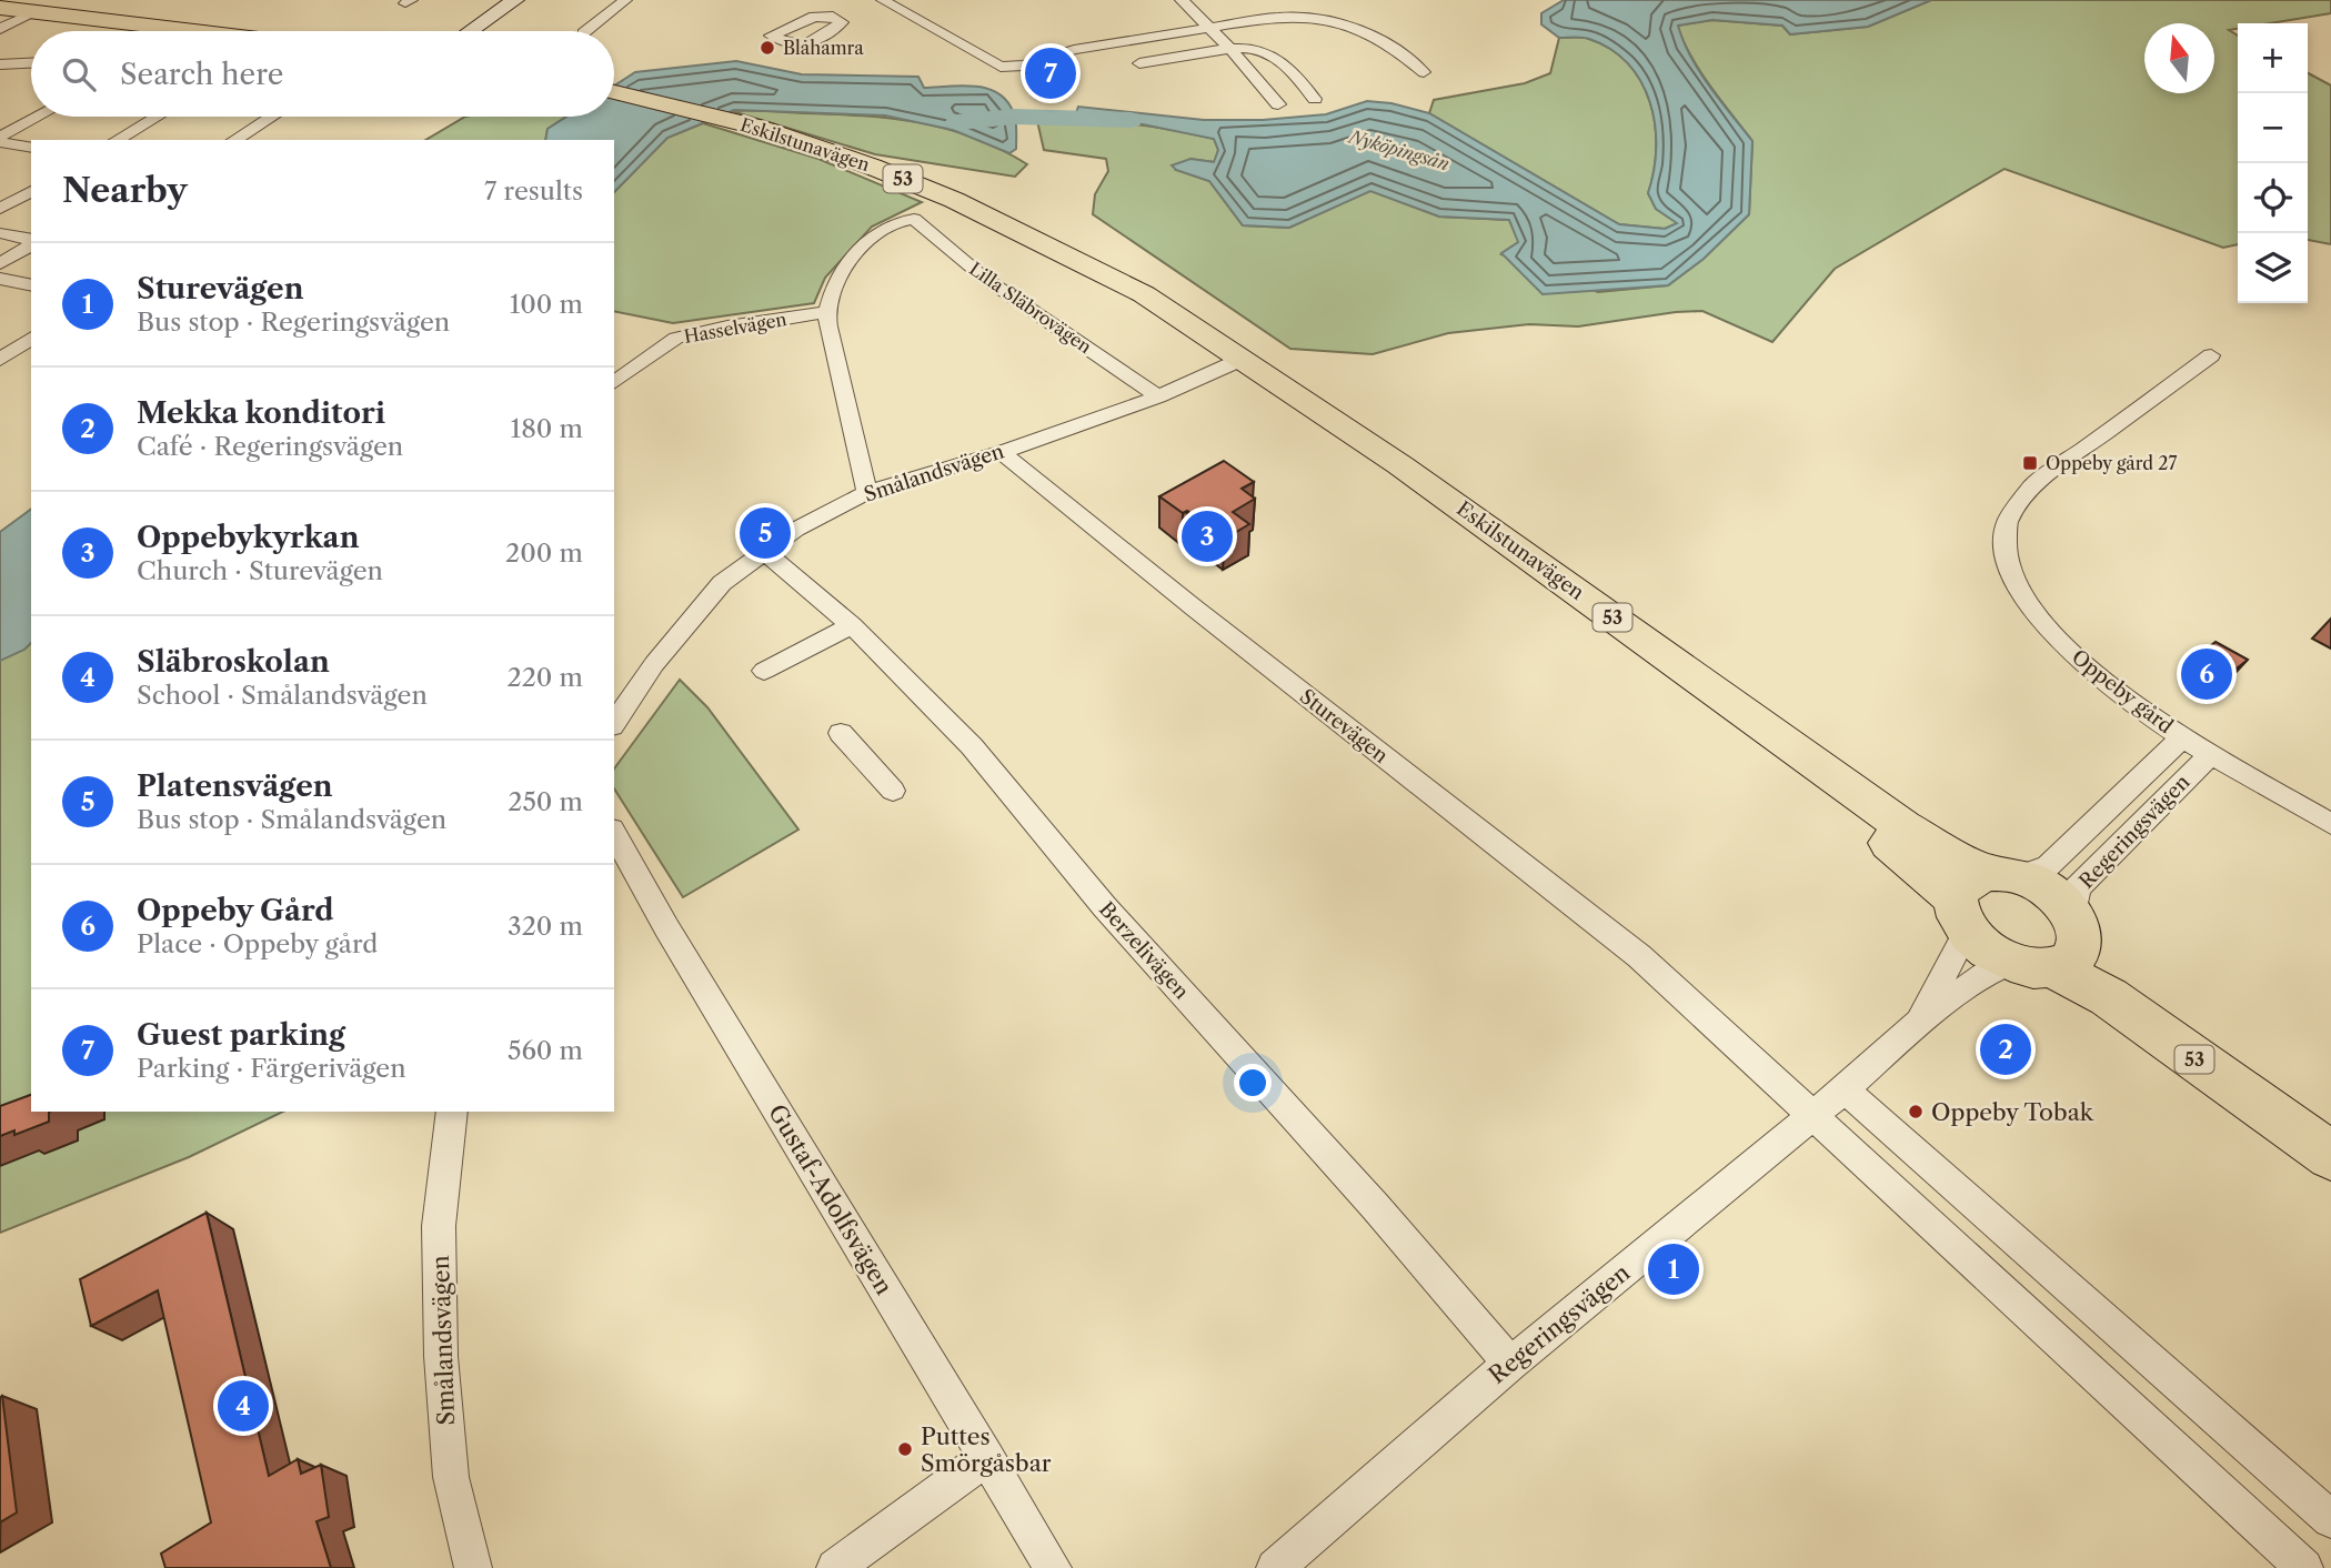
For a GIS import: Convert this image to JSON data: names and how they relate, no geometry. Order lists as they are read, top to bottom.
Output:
{
  "streets": {
    "main road": ["Eskilstunavägen", "53"],
    "street": [
      "Lilla Släbrovägen",
      "Hasselvägen",
      "Smålandsvägen",
      "Oppeby gård",
      "Sturevägen",
      "Regeringsvägen",
      "Berzelivägen",
      "Gustaf-Adolfsvägen"
    ]
  },
  "crossings": [
    ["Eskilstunavägen", "53"],
    ["Eskilstunavägen", "Smålandsvägen"],
    ["Eskilstunavägen", "Regeringsvägen"],
    ["53", "Regeringsvägen"],
    ["Lilla Släbrovägen", "Hasselvägen"],
    ["Lilla Släbrovägen", "Smålandsvägen"],
    ["Smålandsvägen", "Sturevägen"],
    ["Smålandsvägen", "Berzelivägen"],
    ["Oppeby gård", "Regeringsvägen"],
    ["Sturevägen", "Regeringsvägen"],
    ["Regeringsvägen", "Berzelivägen"]
  ],
  "water": ["Nyköpingsån"],
  "places": {
    "other": ["Blåhamra", "Oppeby Tobak", "Puttes Smörgåsbar"],
    "transit": ["Oppeby gård 27"]
  },
  "north": "top",
  "page": {
    "map_buttons": ["+", "−"],
    "search": "Search here",
    "pins": [
      "7",
      "5",
      "3",
      "6",
      "2",
      "1",
      "4"
    ],
    "heading": ["Nearby", "7 results"],
    "list": [
      {
        "mark": "1",
        "name": "Sturevägen",
        "note": "Bus stop · Regeringsvägen",
        "value": "100 m"
      },
      {
        "mark": "2",
        "name": "Mekka konditori",
        "note": "Café · Regeringsvägen",
        "value": "180 m"
      },
      {
        "mark": "3",
        "name": "Oppebykyrkan",
        "note": "Church · Sturevägen",
        "value": "200 m"
      },
      {
        "mark": "4",
        "name": "Släbroskolan",
        "note": "School · Smålandsvägen",
        "value": "220 m"
      },
      {
        "mark": "5",
        "name": "Platensvägen",
        "note": "Bus stop · Smålandsvägen",
        "value": "250 m"
      },
      {
        "mark": "6",
        "name": "Oppeby Gård",
        "note": "Place · Oppeby gård",
        "value": "320 m"
      },
      {
        "mark": "7",
        "name": "Guest parking",
        "note": "Parking · Färgerivägen",
        "value": "560 m"
      }
    ]
  }
}
